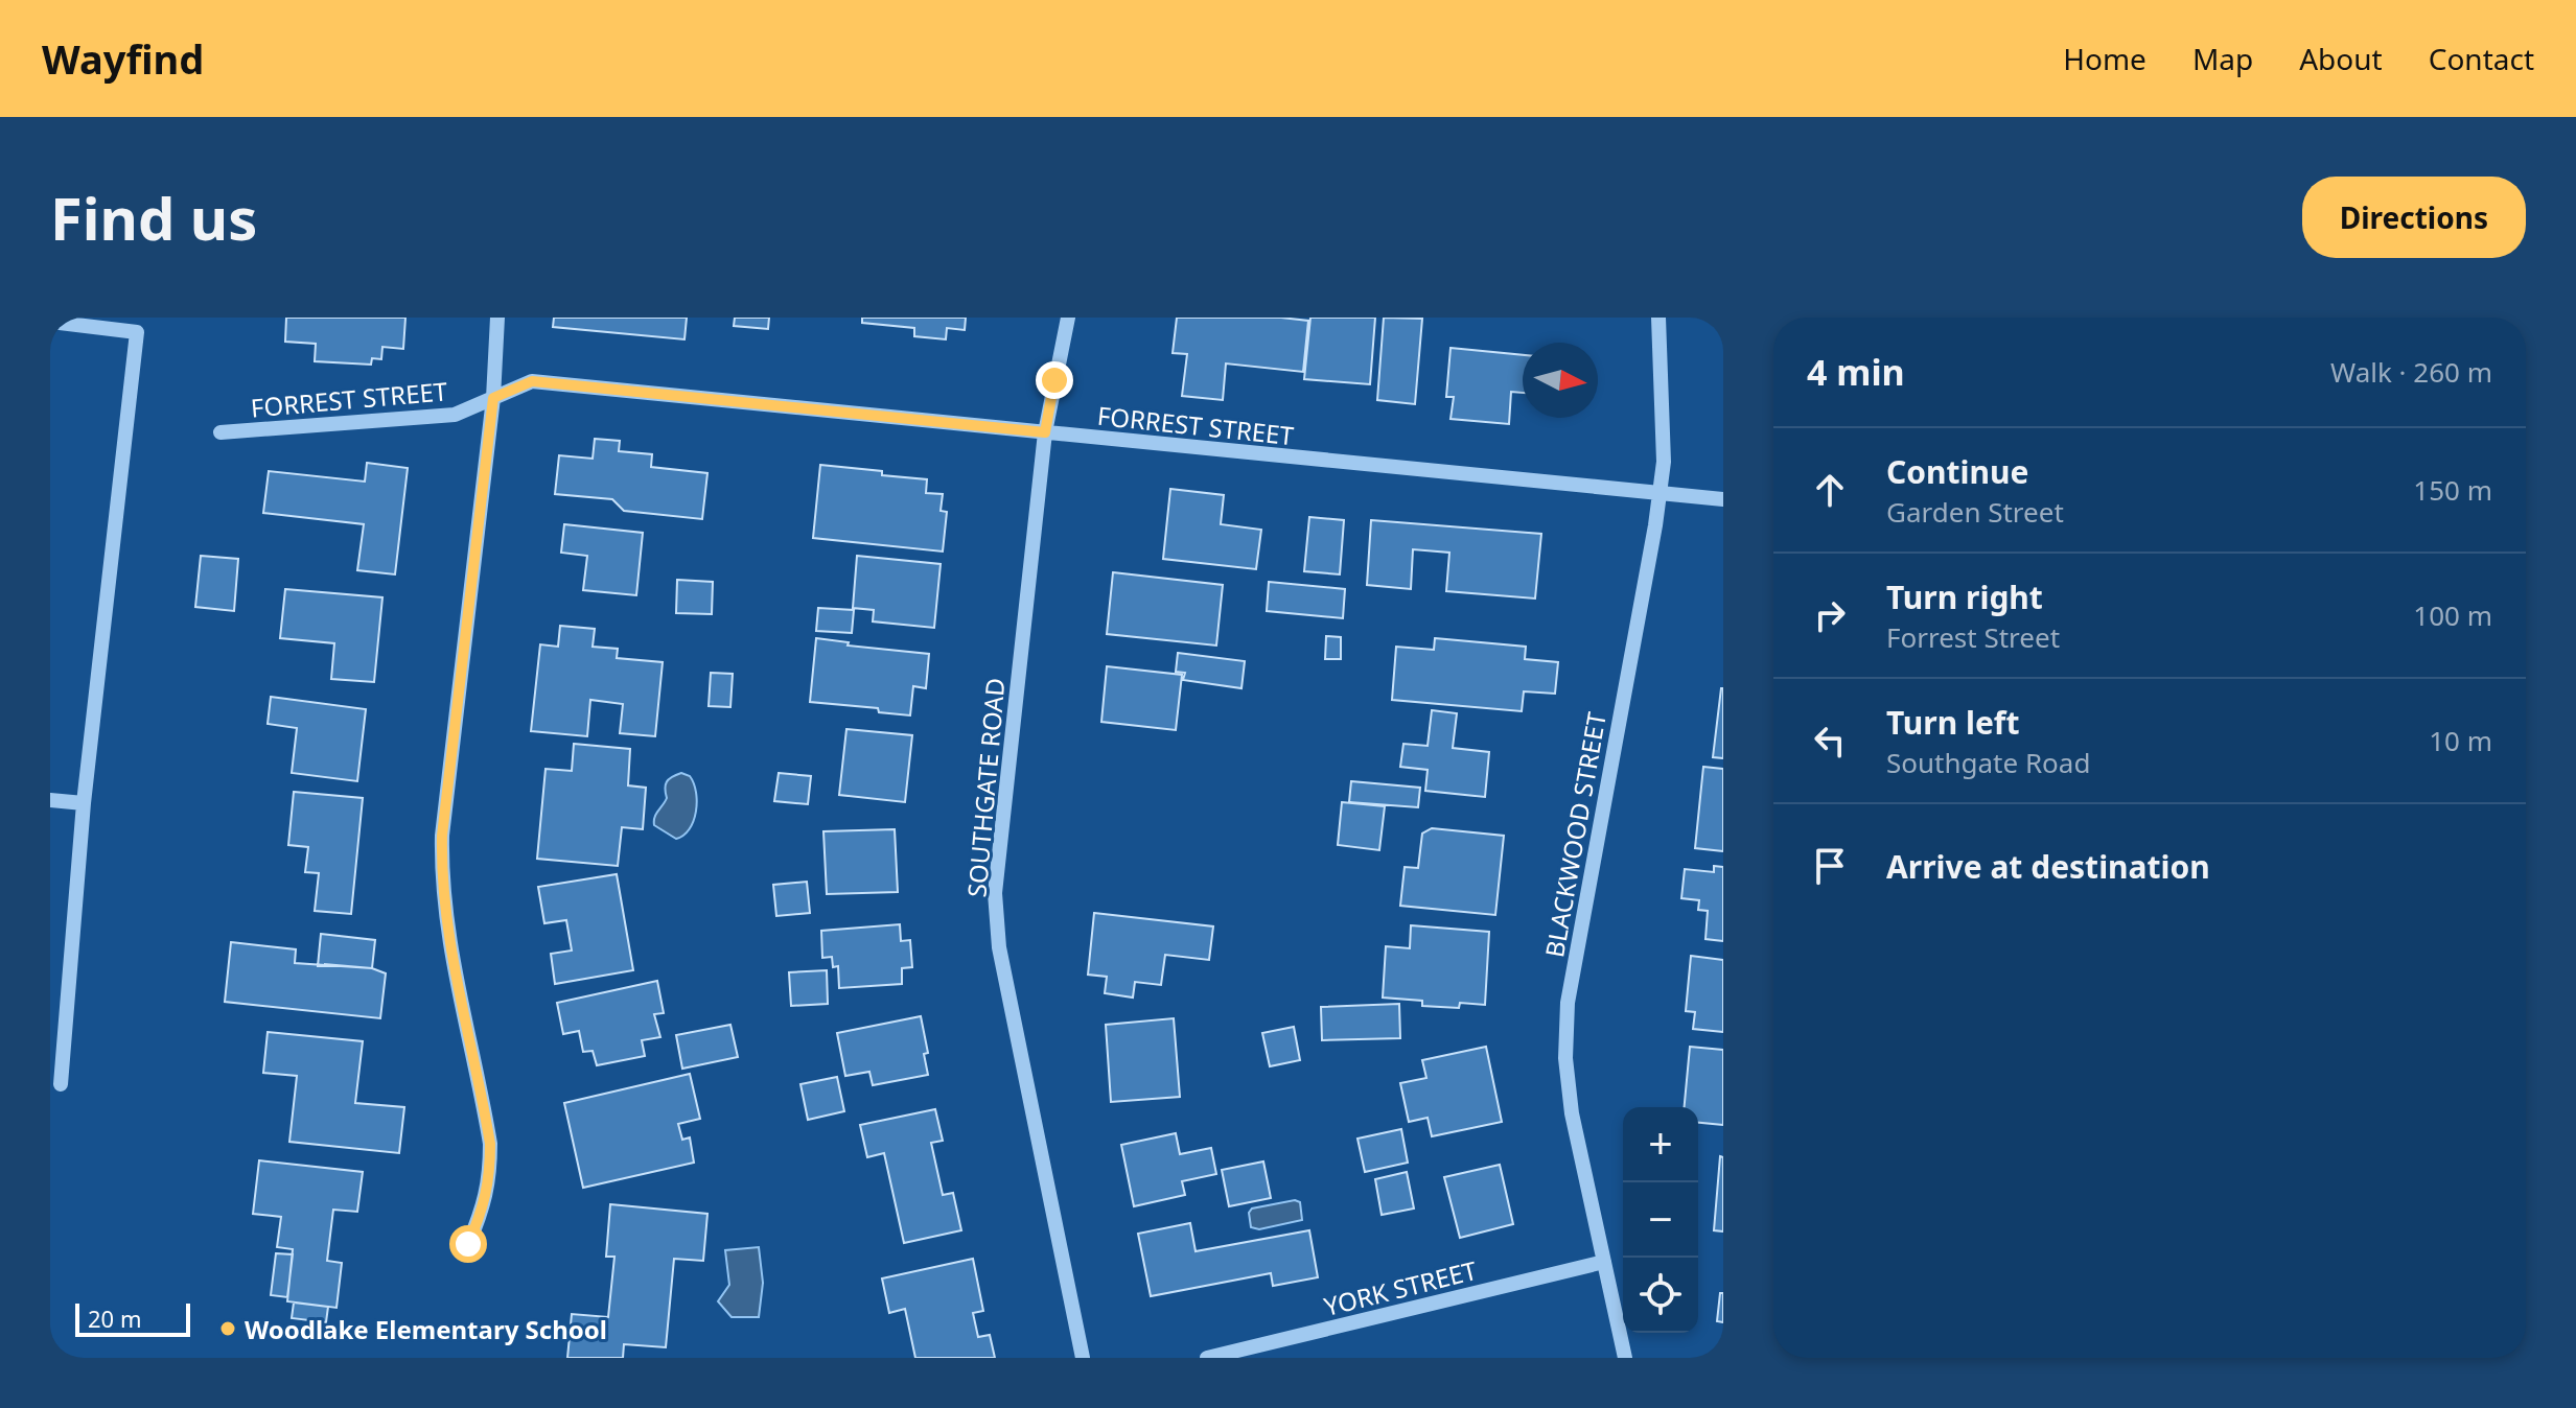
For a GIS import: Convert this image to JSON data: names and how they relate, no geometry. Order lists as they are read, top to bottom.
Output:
{
  "streets": {
    "street": [
      "FORREST STREET",
      "SOUTHGATE ROAD",
      "BLACKWOOD STREET",
      "YORK STREET"
    ]
  },
  "crossings": [
    ["FORREST STREET", "SOUTHGATE ROAD"],
    ["FORREST STREET", "BLACKWOOD STREET"],
    ["BLACKWOOD STREET", "YORK STREET"]
  ],
  "places": ["Woodlake Elementary School"],
  "scale_bar": "20 m",
  "north": "right",
  "page": {
    "header": "Wayfind",
    "nav": [
      "Home",
      "Map",
      "About",
      "Contact"
    ],
    "buttons": "Directions",
    "title": "Find us",
    "heading": ["4 min", "Walk · 260 m"],
    "list": [
      ["Continue", "Garden Street", "150 m"],
      ["Turn right", "Forrest Street", "100 m"],
      ["Turn left", "Southgate Road", "10 m"],
      "Arrive at destination"
    ],
    "map_buttons": ["+", "−"],
    "scale": "20 m"
  }
}
